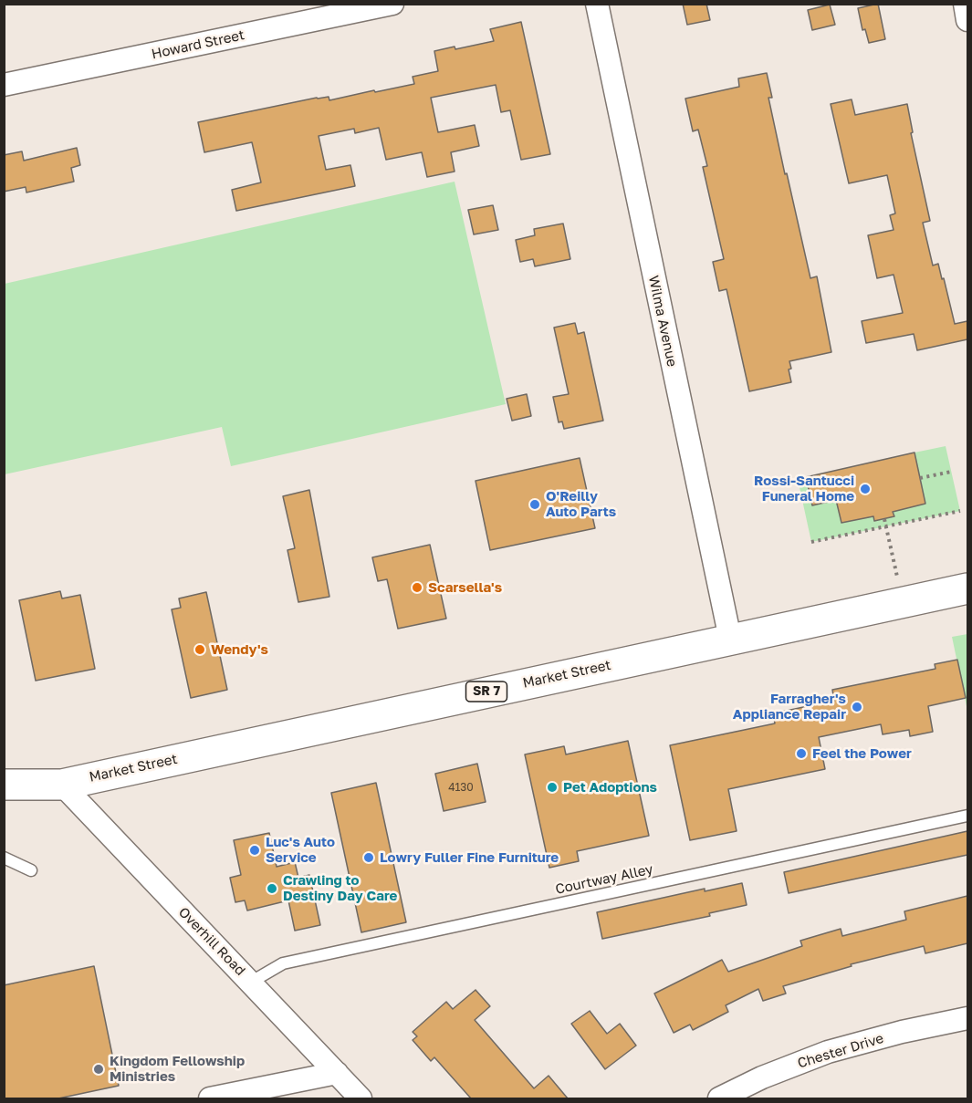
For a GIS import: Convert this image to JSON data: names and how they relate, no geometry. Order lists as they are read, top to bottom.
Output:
{
  "streets": {
    "main road": ["Market Street", "SR 7"],
    "street": [
      "Howard Street",
      "Wilma Avenue",
      "Overhill Road",
      "Chester Drive"
    ],
    "lane": ["Courtway Alley"]
  },
  "crossings": [
    ["Wilma Avenue", "Market Street"],
    ["Market Street", "Overhill Road"],
    ["Courtway Alley", "Overhill Road"]
  ],
  "places": [
    "Rossi-Santucci Funeral Home",
    "O'Reilly Auto Parts",
    "Scarsella's",
    "Wendy's",
    "Farragher's Appliance Repair",
    "Feel the Power",
    "Pet Adoptions",
    "Luc's Auto Service",
    "Lowry Fuller Fine Furniture",
    "Crawling to Destiny Day Care",
    "Kingdom Fellowship Ministries"
  ],
  "house_numbers": ["4130"]
}
